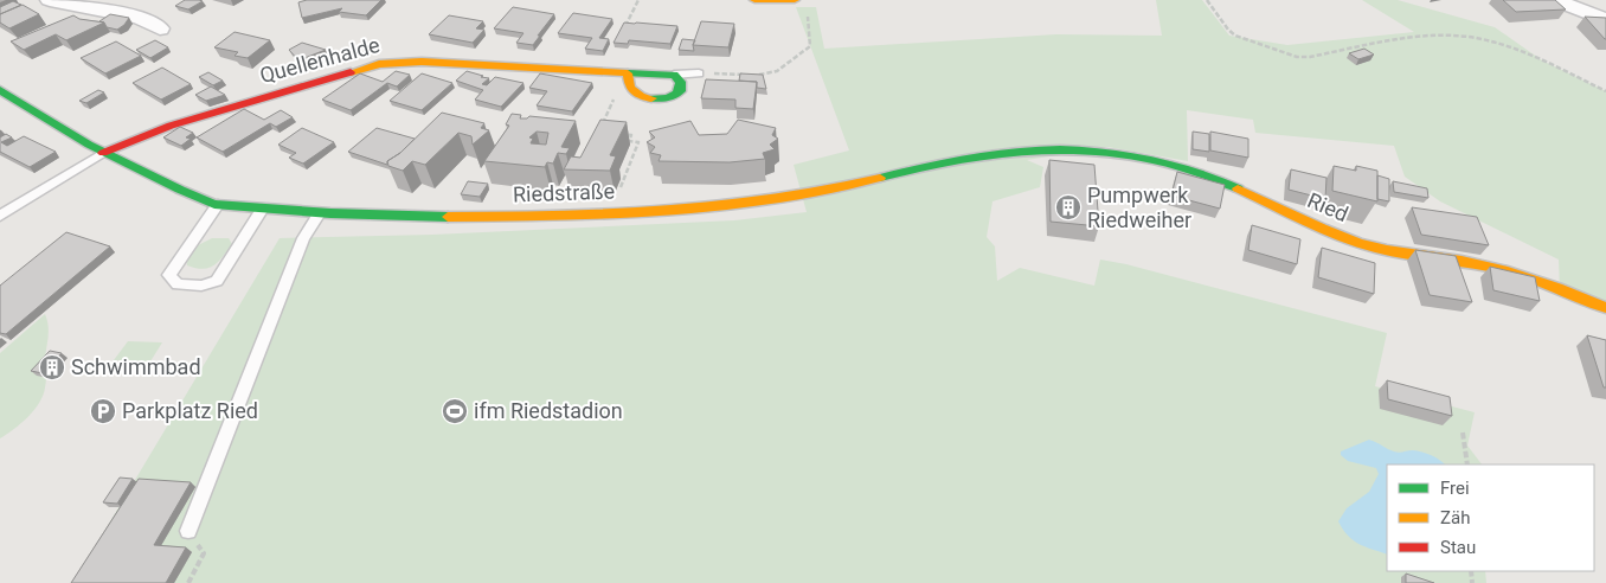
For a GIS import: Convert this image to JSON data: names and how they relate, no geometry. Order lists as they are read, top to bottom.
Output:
{
  "streets": {
    "street": ["Quellenhalde", "Riedstraße", "Ried"]
  },
  "crossings": [
    ["Quellenhalde", "Riedstraße"],
    ["Riedstraße", "Ried"]
  ],
  "places": {
    "building": ["Pumpwerk Riedweiher", "Schwimmbad"],
    "parking": ["Parkplatz Ried"],
    "sports": ["ifm Riedstadion"]
  },
  "legend": ["Frei", "Zäh", "Stau"]
}
